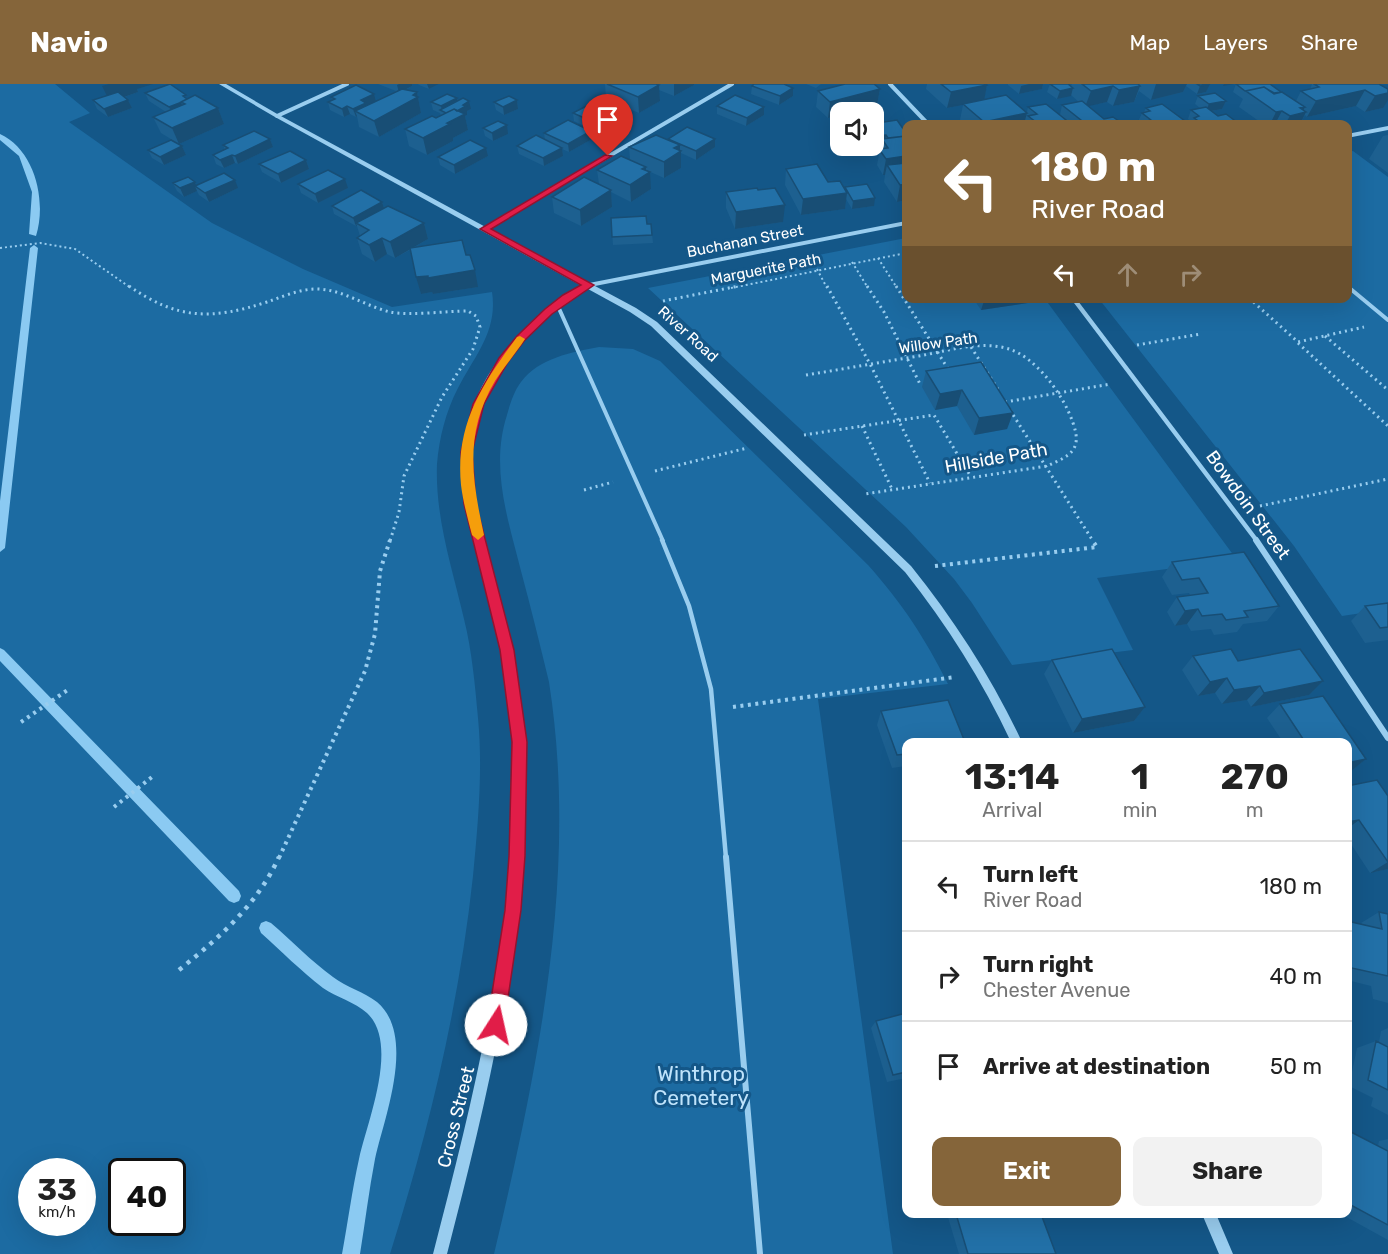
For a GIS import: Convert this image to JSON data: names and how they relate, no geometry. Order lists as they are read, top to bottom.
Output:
{
  "streets": {
    "street": [
      "Buchanan Street",
      "River Road",
      "Bowdoin Street",
      "Cross Street"
    ],
    "path": ["Marguerite Path", "Willow Path", "Hillside Path"]
  },
  "crossings": [
    ["Buchanan Street", "River Road"],
    ["Buchanan Street", "Cross Street"],
    ["Marguerite Path", "River Road"],
    ["River Road", "Cross Street"],
    ["Willow Path", "Hillside Path"]
  ],
  "parks": ["Winthrop Cemetery"],
  "page": {
    "header": "Navio",
    "nav": ["Map", "Layers", "Share"],
    "turn": ["180 m", "River Road"],
    "eta": [
      "13:14",
      "Arrival",
      "1",
      "min",
      "270",
      "m"
    ],
    "list": [
      {
        "name": "Turn left",
        "note": "River Road",
        "value": "180 m"
      },
      {
        "name": "Turn right",
        "note": "Chester Avenue",
        "value": "40 m"
      },
      {
        "name": "Arrive at destination",
        "value": "50 m"
      }
    ],
    "buttons": ["Exit", "Share"],
    "speed": "33 km/h",
    "limit": "40"
  }
}
